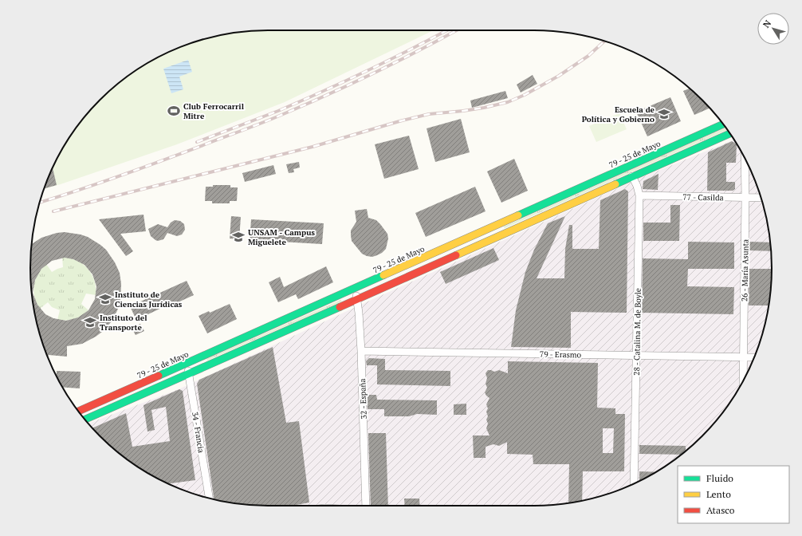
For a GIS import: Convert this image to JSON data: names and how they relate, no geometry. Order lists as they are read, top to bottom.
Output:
{
  "streets": {
    "main road": ["79 - 25 de Mayo"],
    "street": [
      "77 - Casilda",
      "26 - María Asunta",
      "28 - Catalina M. de Boyle",
      "79 - Erasmo",
      "32 - España",
      "34 - Francia"
    ]
  },
  "crossings": [
    ["79 - 25 de Mayo", "32 - España"],
    ["79 - 25 de Mayo", "34 - Francia"],
    ["77 - Casilda", "26 - María Asunta"],
    ["77 - Casilda", "28 - Catalina M. de Boyle"],
    ["26 - María Asunta", "79 - Erasmo"],
    ["28 - Catalina M. de Boyle", "79 - Erasmo"],
    ["79 - Erasmo", "32 - España"]
  ],
  "places": {
    "sports": ["Club Ferrocarril Mitre"],
    "school or university": [
      "Escuela de Política y Gobierno",
      "UNSAM - Campus Miguelete",
      "Instituto de Ciencias Jurídicas",
      "Instituto del Transporte"
    ]
  },
  "legend": ["Fluido", "Lento", "Atasco"],
  "north": "top left"
}
